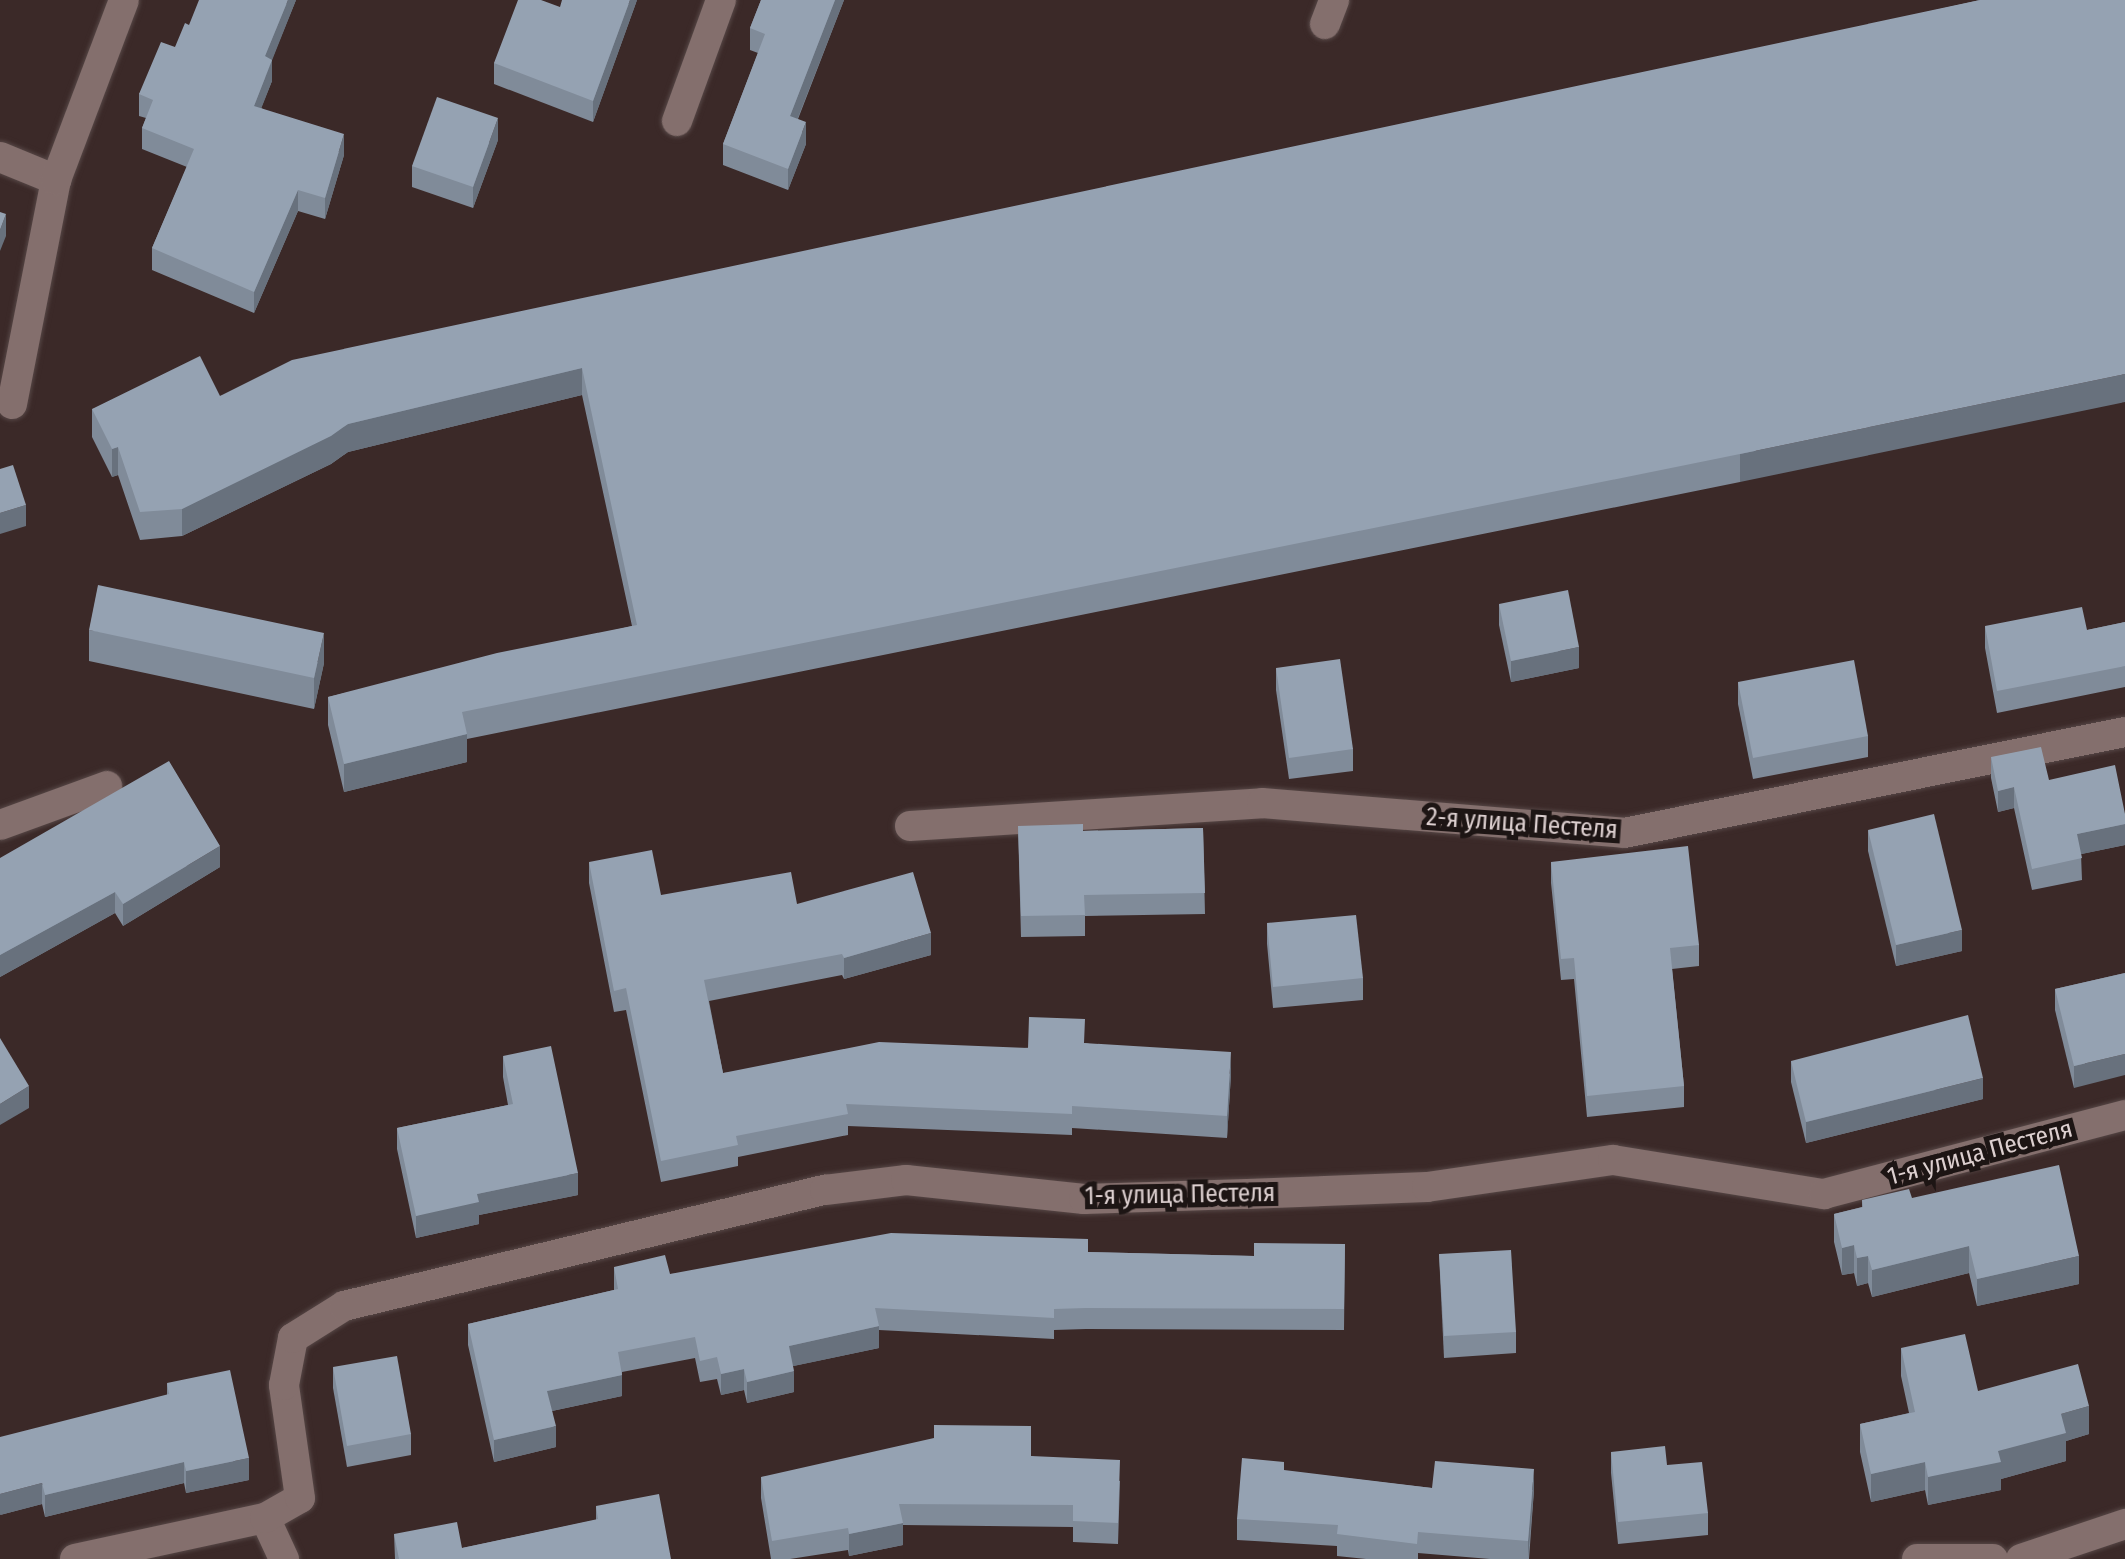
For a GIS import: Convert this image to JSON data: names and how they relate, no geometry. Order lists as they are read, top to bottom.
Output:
{
  "streets": {
    "street": ["2-я улица Пестеля", "1-я улица Пестеля"]
  }
}
